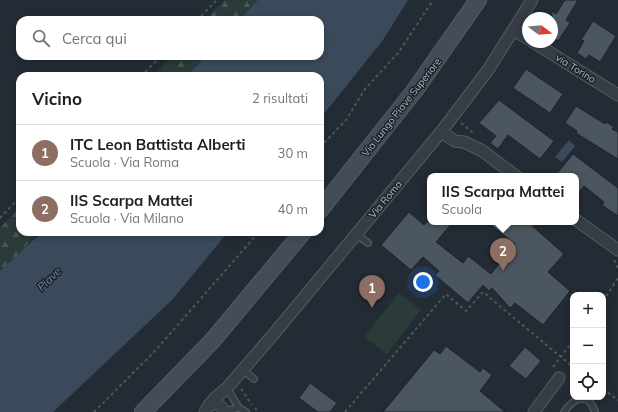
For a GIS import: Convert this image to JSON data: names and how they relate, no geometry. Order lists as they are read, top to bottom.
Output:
{
  "streets": {
    "main road": ["Via Lungo Piave Superiore"],
    "street": ["via Torino", "Via Roma"]
  },
  "water": ["Piave"],
  "north": "right",
  "page": {
    "search": "Cerca qui",
    "heading": ["Vicino", "2 risultati"],
    "list": [
      {
        "mark": "1",
        "name": "ITC Leon Battista Alberti",
        "note": "Scuola · Via Roma",
        "value": "30 m"
      },
      {
        "mark": "2",
        "name": "IIS Scarpa Mattei",
        "note": "Scuola · Via Milano",
        "value": "40 m"
      }
    ],
    "popup": ["IIS Scarpa Mattei", "Scuola"],
    "pins": ["2", "1"],
    "map_buttons": ["+", "−"]
  }
}
